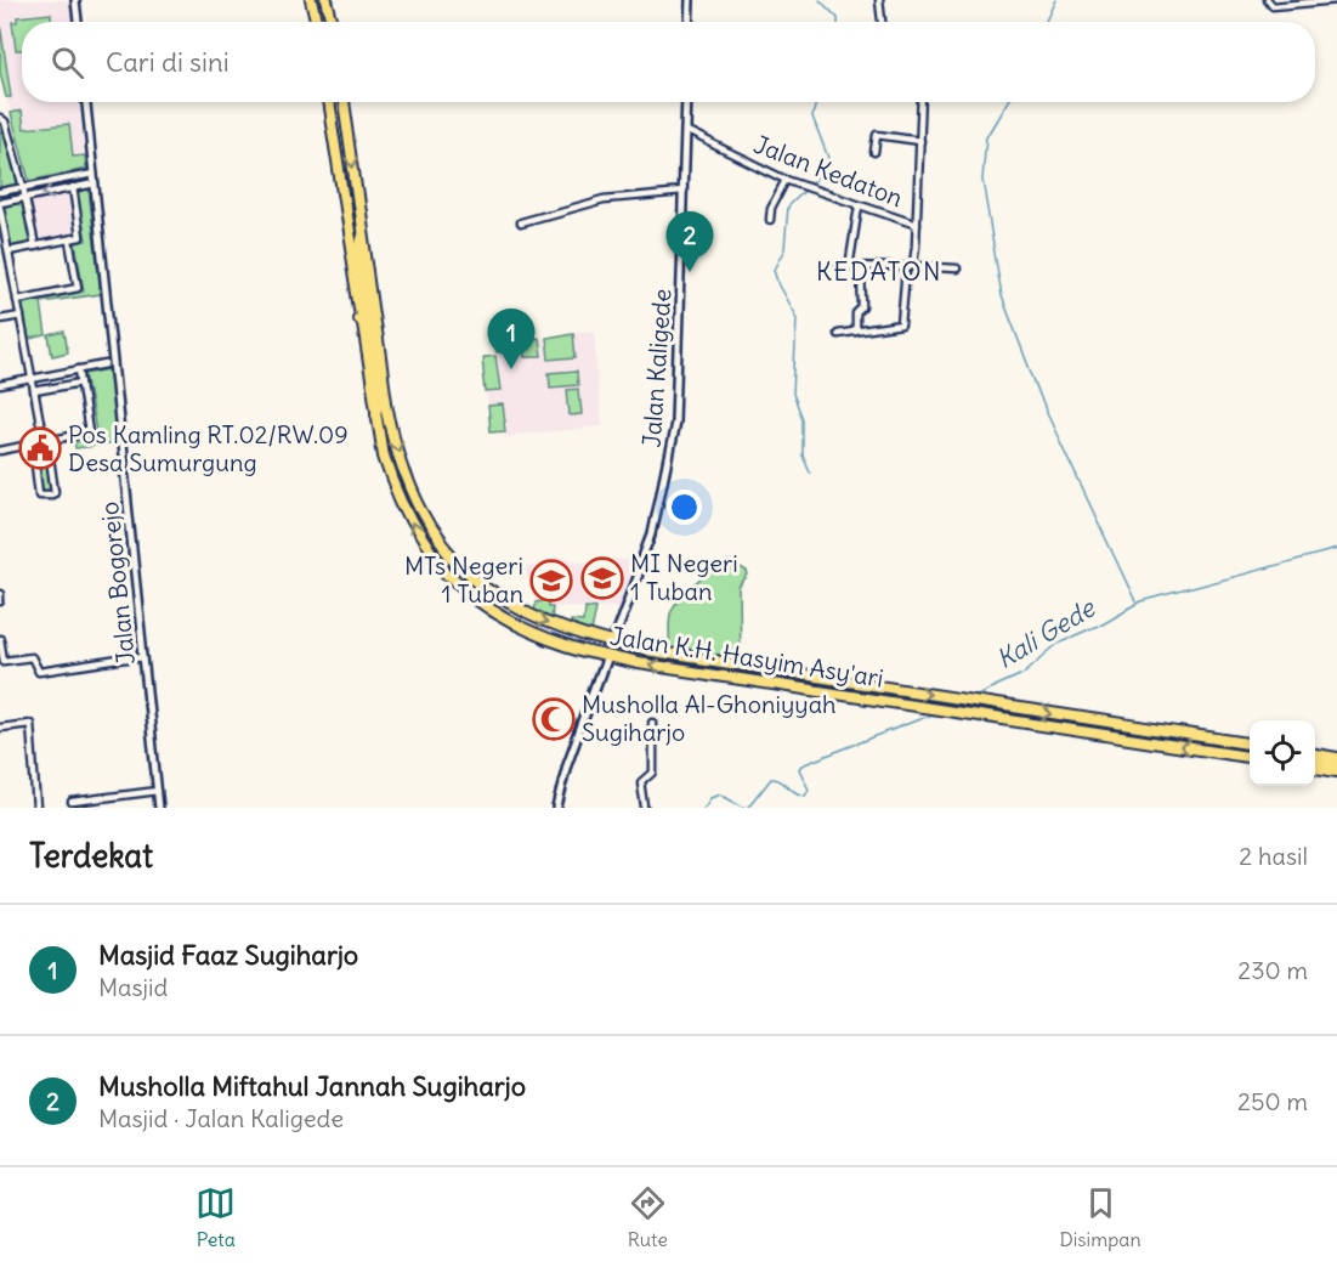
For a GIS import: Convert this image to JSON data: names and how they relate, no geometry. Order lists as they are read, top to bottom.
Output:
{
  "streets": {
    "highway": ["Jalan K.H. Hasyim Asy'ari"],
    "street": ["Jalan Kedaton", "Jalan Kaligede", "Jalan Bogorejo"]
  },
  "crossings": [
    ["Jalan Kedaton", "Jalan Kaligede"],
    ["Jalan Kaligede", "Jalan K.H. Hasyim Asy'ari"]
  ],
  "districts": ["KEDATON"],
  "water": ["Kali Gede"],
  "places": {
    "public building": ["Pos Kamling RT.02/RW.09 Desa Sumurgung"],
    "school or university": ["MI Negeri 1 Tuban", "MTs Negeri 1 Tuban"],
    "mosque": ["Musholla Al-Ghoniyyah Sugiharjo"]
  },
  "page": {
    "search": "Cari di sini",
    "pins": ["2", "1"],
    "heading": ["Terdekat", "2 hasil"],
    "list": [
      {
        "mark": "1",
        "name": "Masjid Faaz Sugiharjo",
        "note": "Masjid",
        "value": "230 m"
      },
      {
        "mark": "2",
        "name": "Musholla Miftahul Jannah Sugiharjo",
        "note": "Masjid · Jalan Kaligede",
        "value": "250 m"
      }
    ],
    "nav": ["Peta", "Rute", "Disimpan"]
  }
}
